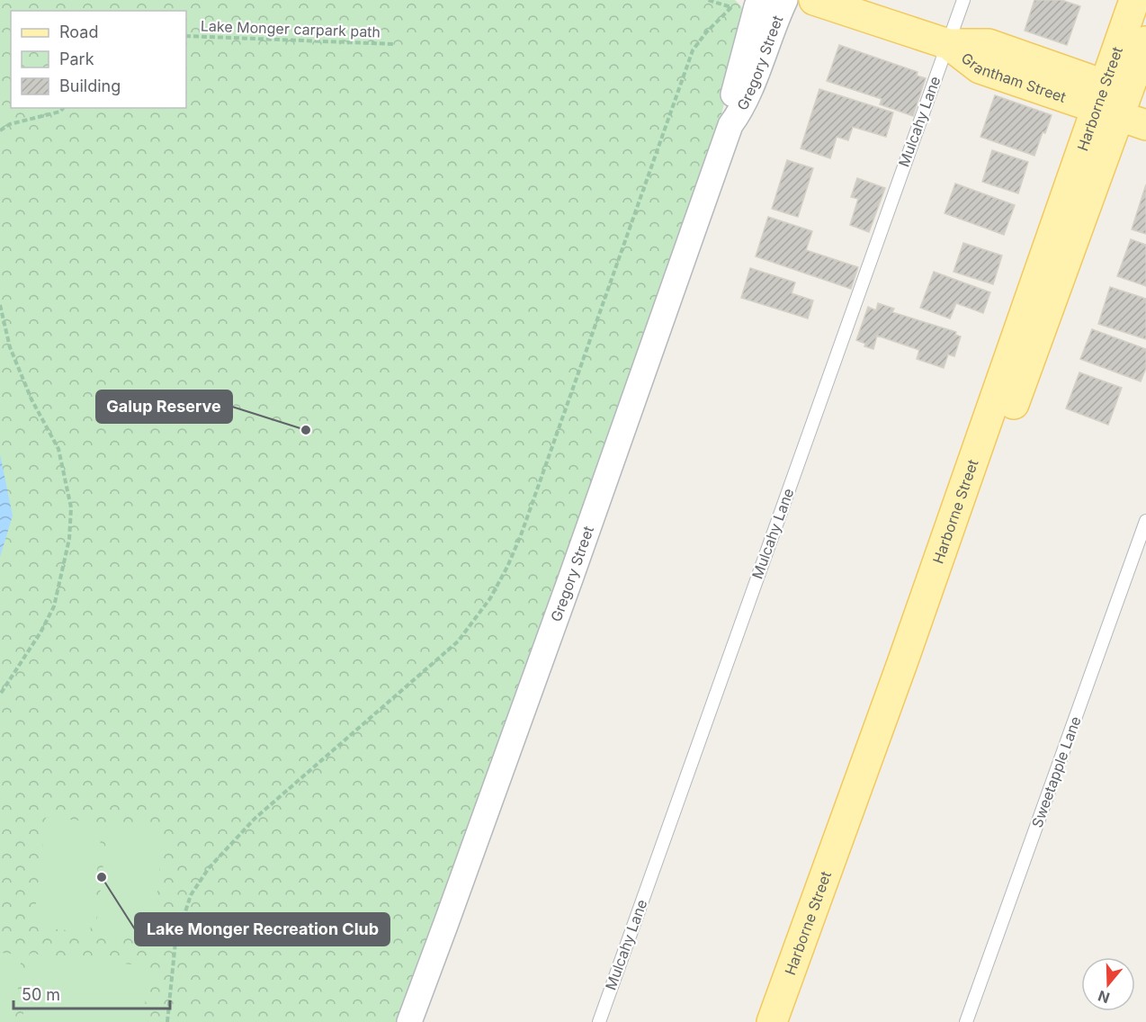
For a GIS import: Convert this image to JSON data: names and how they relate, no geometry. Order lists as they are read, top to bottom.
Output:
{
  "streets": {
    "main road": ["Grantham Street", "Harborne Street"],
    "street": ["Gregory Street"],
    "lane": ["Mulcahy Lane", "Sweetapple Lane"],
    "path": ["Lake Monger carpark path"]
  },
  "crossings": [
    ["Grantham Street", "Harborne Street"],
    ["Grantham Street", "Mulcahy Lane"]
  ],
  "places": ["Galup Reserve", "Lake Monger Recreation Club"],
  "legend": ["Road", "Park", "Building"],
  "scale_bar": "50 m",
  "north": "bottom"
}
